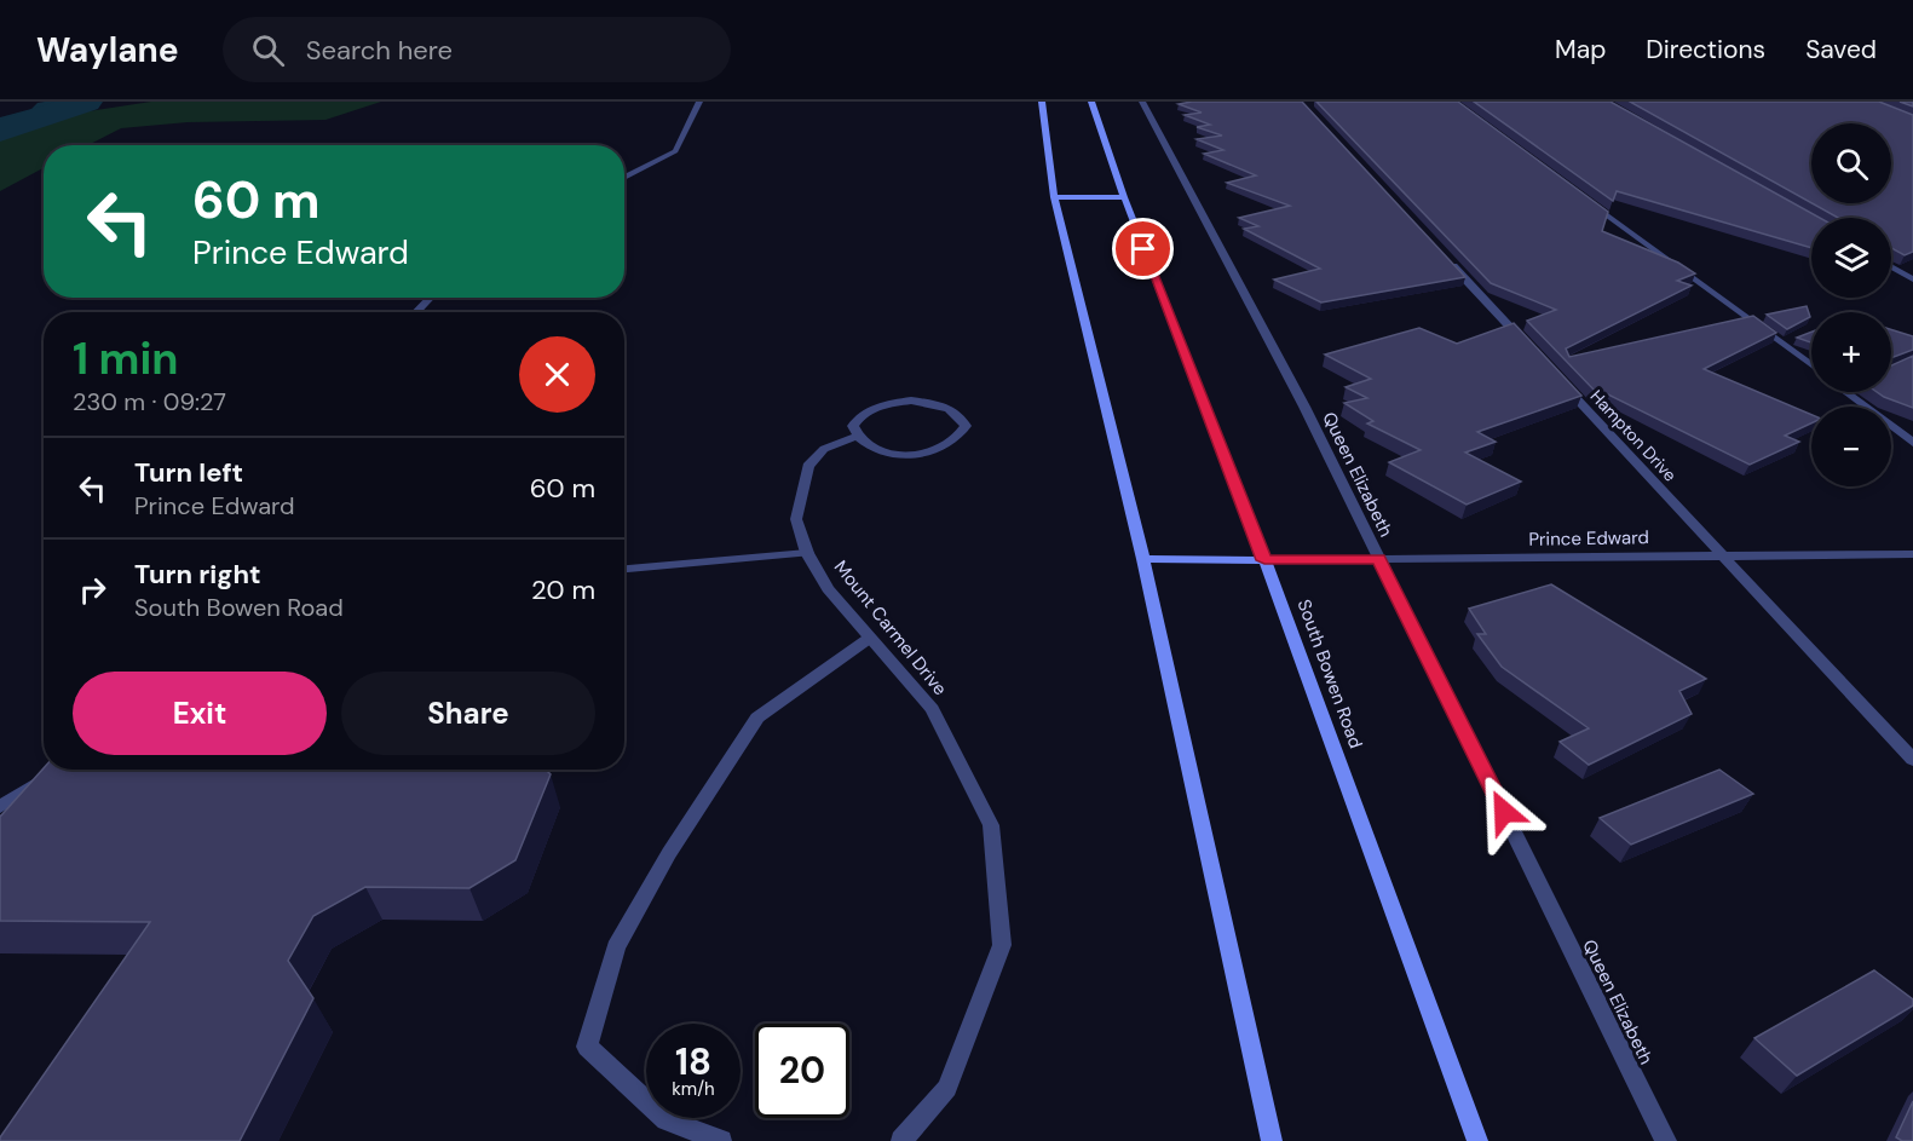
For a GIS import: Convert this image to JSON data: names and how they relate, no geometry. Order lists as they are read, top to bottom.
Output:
{
  "streets": {
    "main road": ["South Bowen Road"],
    "street": [
      "Hampton Drive",
      "Queen Elizabeth",
      "Prince Edward",
      "Mount Carmel Drive"
    ]
  },
  "crossings": [
    ["Hampton Drive", "Prince Edward"],
    ["Queen Elizabeth", "Prince Edward"],
    ["Prince Edward", "South Bowen Road"]
  ],
  "page": {
    "header": "Waylane",
    "search": "Search here",
    "nav": ["Map", "Directions", "Saved"],
    "map_buttons": ["+", "−"],
    "turn": ["60 m", "Prince Edward"],
    "heading": ["1 min", "230 m · 09:27"],
    "list": [
      {
        "name": "Turn left",
        "note": "Prince Edward",
        "value": "60 m"
      },
      {
        "name": "Turn right",
        "note": "South Bowen Road",
        "value": "20 m"
      }
    ],
    "buttons": ["Exit", "Share"],
    "speed": "18 km/h",
    "limit": "20"
  }
}
